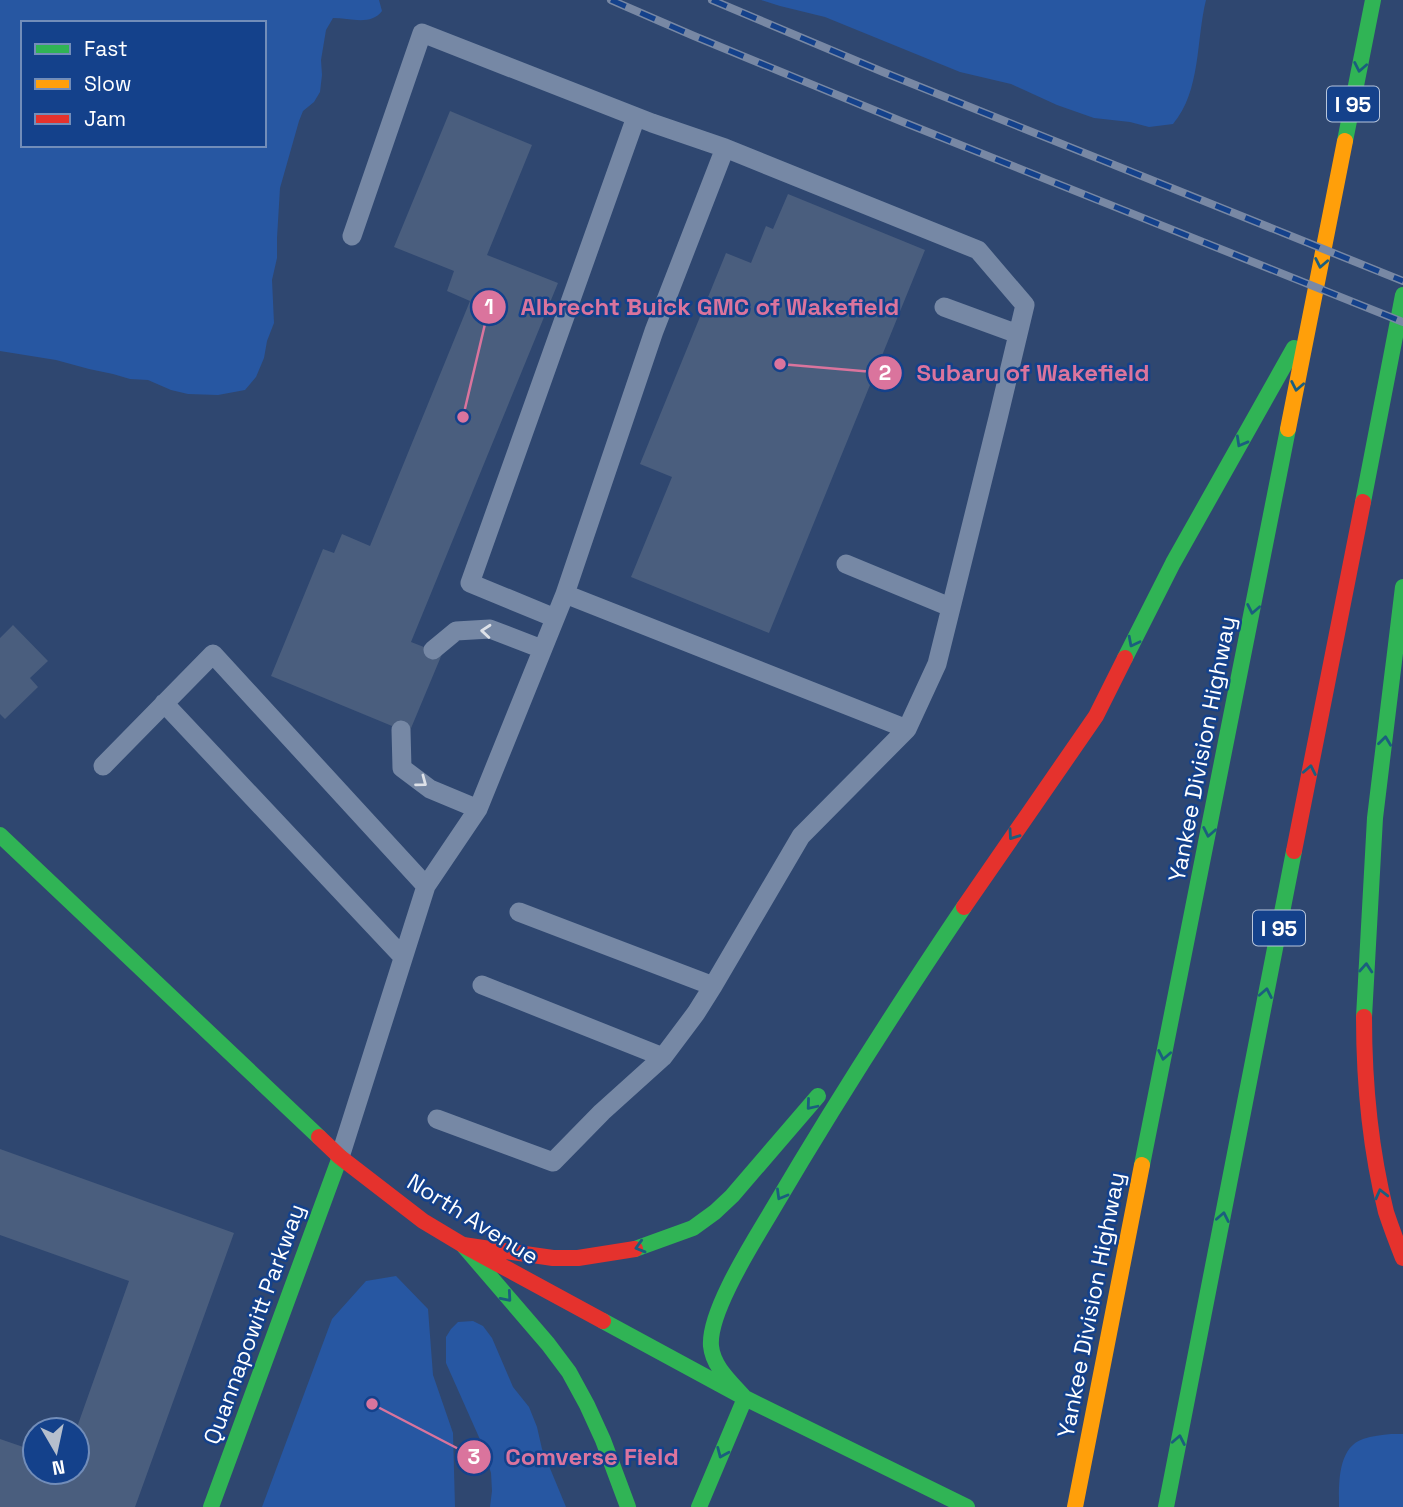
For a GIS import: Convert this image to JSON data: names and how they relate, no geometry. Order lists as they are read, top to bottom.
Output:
{
  "streets": {
    "main road": [
      "I 95",
      "Yankee Division Highway",
      "North Avenue",
      "Quannapowitt Parkway"
    ]
  },
  "crossings": [
    ["North Avenue", "Quannapowitt Parkway"]
  ],
  "places": ["Subaru of Wakefield", "Albrecht Buick GMC of Wakefield", "Comverse Field"],
  "legend": ["Fast", "Slow", "Jam"],
  "north": "bottom"
}
